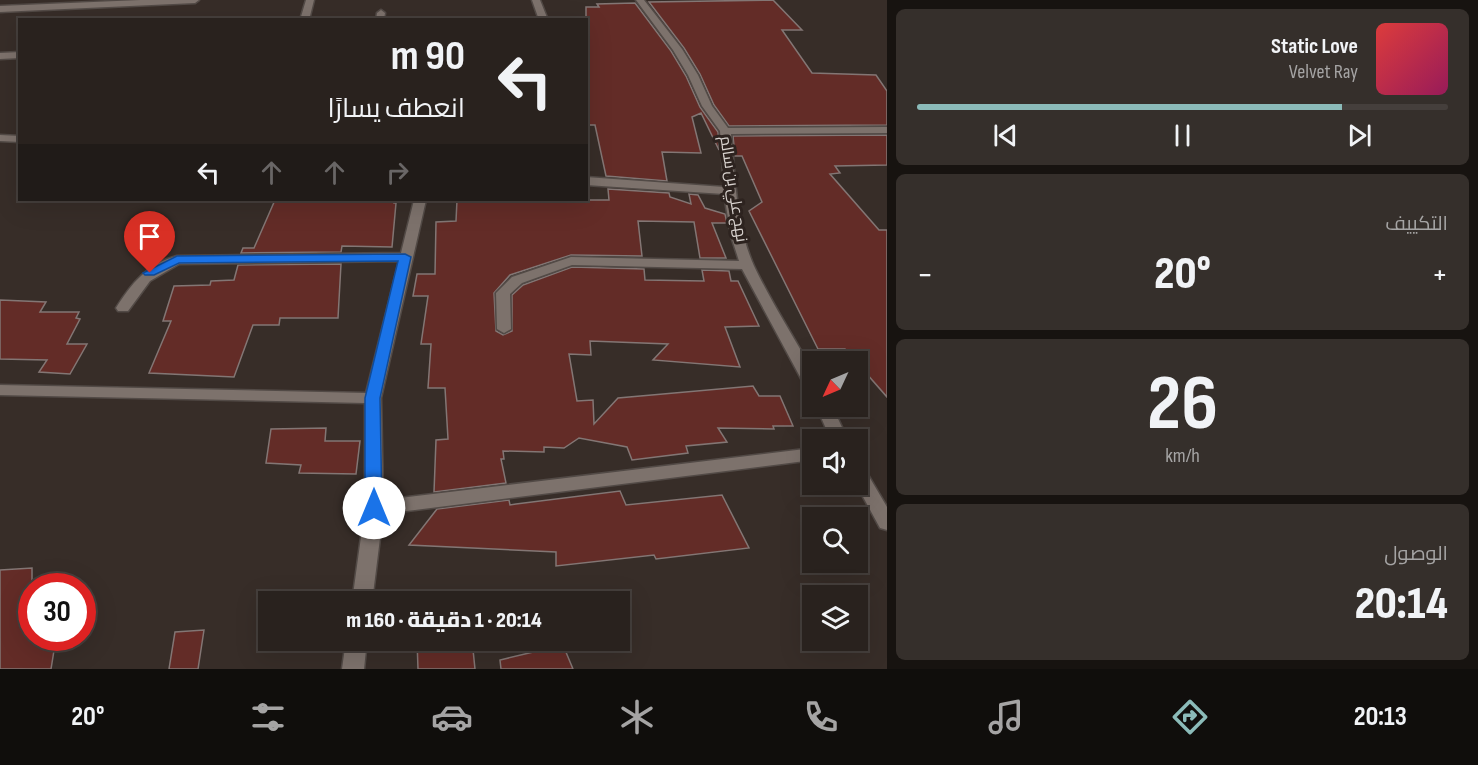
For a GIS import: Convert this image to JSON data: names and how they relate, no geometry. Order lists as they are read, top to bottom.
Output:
{
  "streets": {
    "street": ["نهج علي بن سالم"]
  },
  "north": "bottom left",
  "page": {
    "turn": ["90 m", "انعطف يسارًا"],
    "song": ["Static Love", "Velvet Ray"],
    "tile": [
      "التكييف",
      ["26", "km/h"],
      ["الوصول", "20:14"]
    ],
    "heat": ["−", "20°", "+"],
    "limit": "30",
    "trip": "20:14 · 1 دقيقة · 160 m",
    "tabs": ["20:13", "20°"]
  }
}
